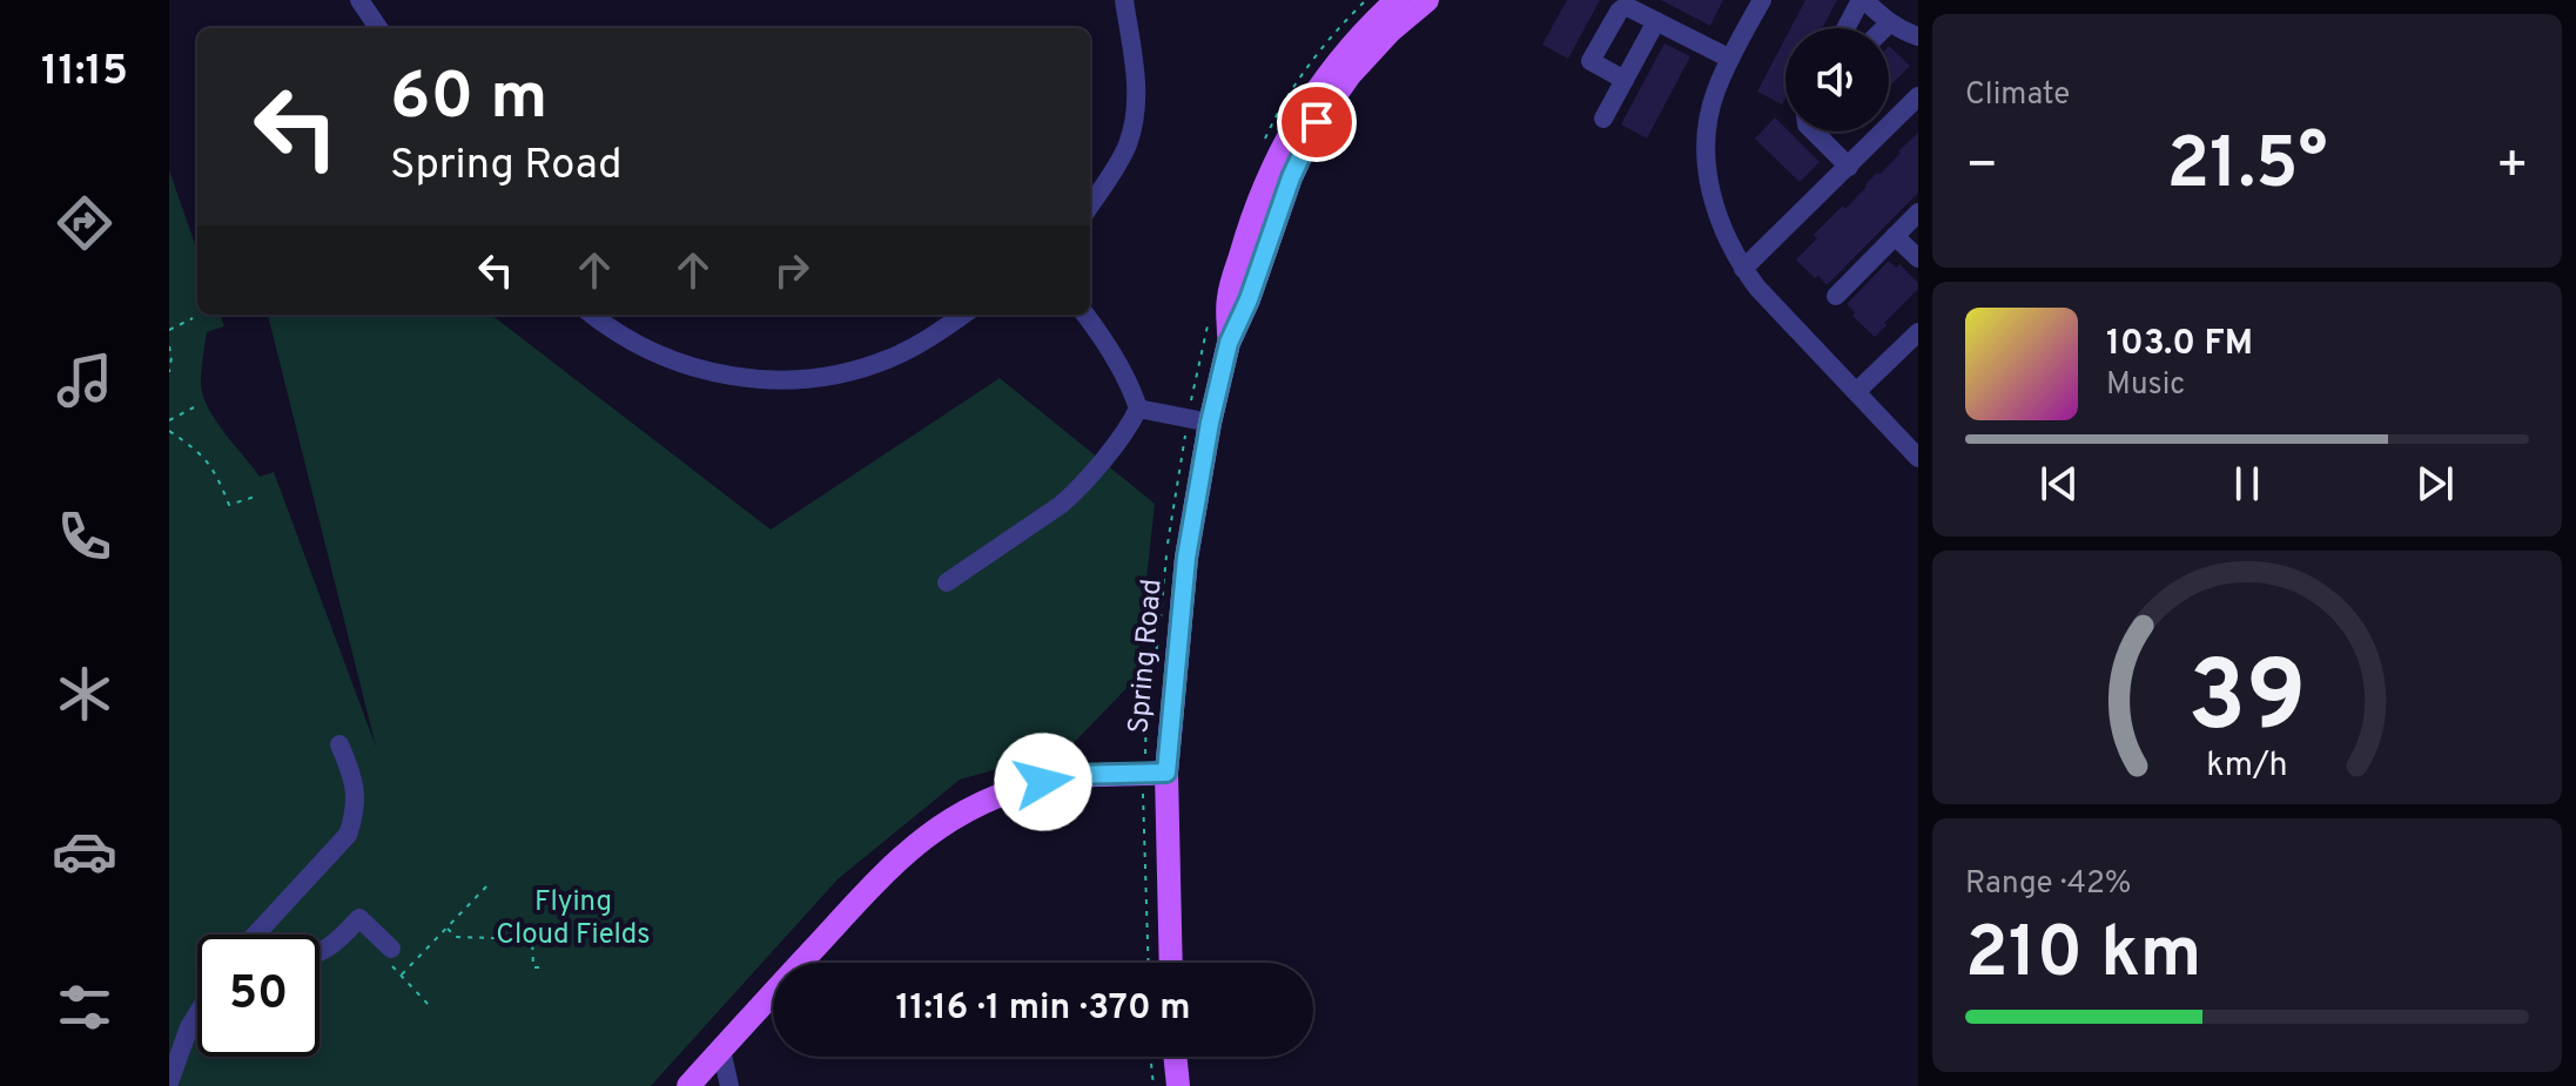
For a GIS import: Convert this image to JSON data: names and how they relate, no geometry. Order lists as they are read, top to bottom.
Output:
{
  "streets": {
    "main road": ["Spring Road"]
  },
  "parks": ["Flying Cloud Fields"],
  "page": {
    "tabs": "11:15",
    "tile": [
      "Climate",
      ["Range · 42%", "210 km"]
    ],
    "turn": ["60 m", "Spring Road"],
    "heat": ["−", "21.5°", "+"],
    "song": ["103.0 FM", "Music"],
    "limit": "50",
    "trip": "11:16 · 1 min · 370 m",
    "gauge": ["39", "km/h"]
  }
}
